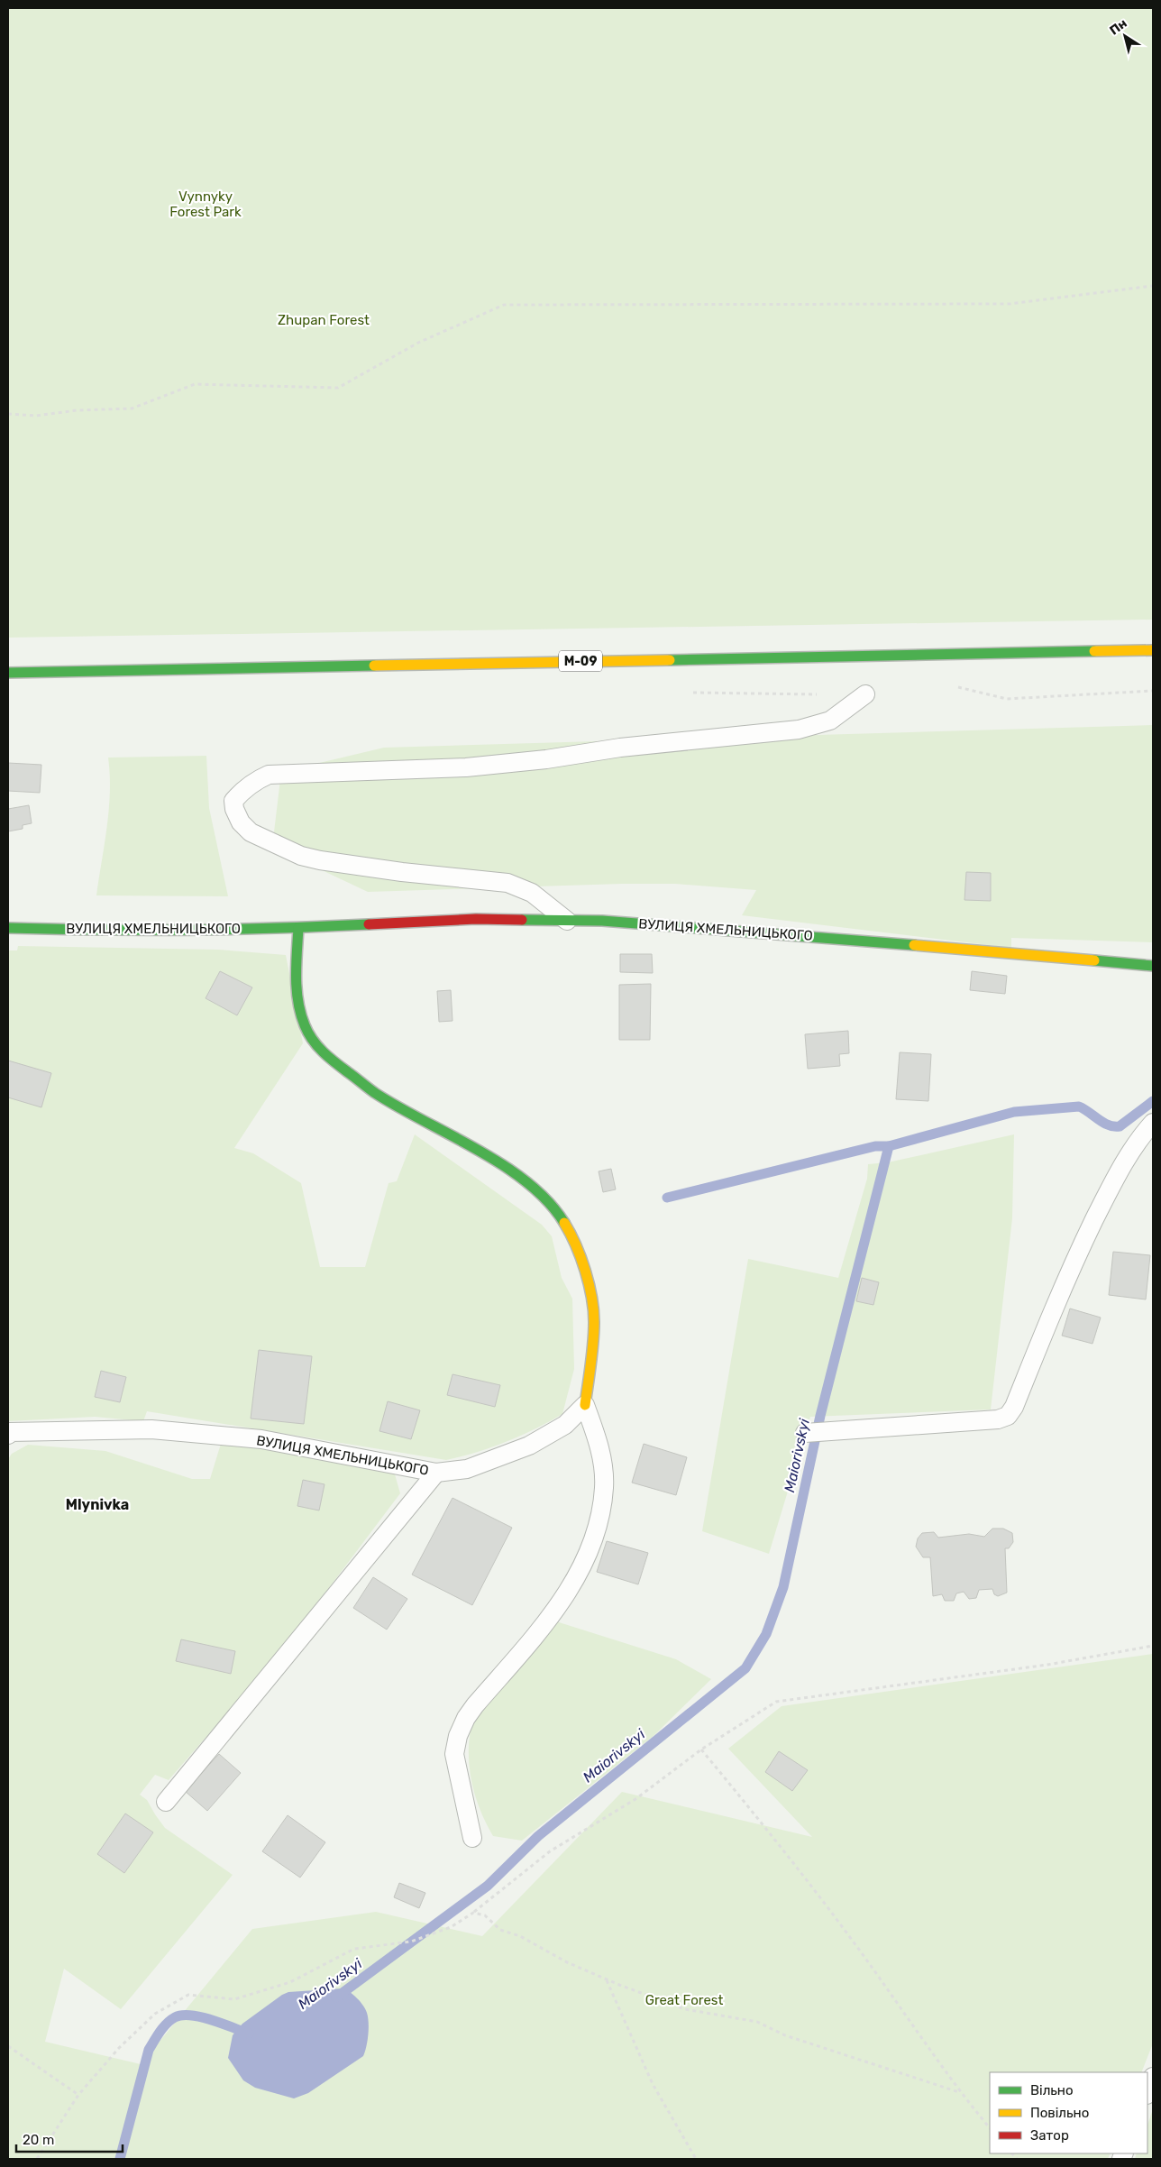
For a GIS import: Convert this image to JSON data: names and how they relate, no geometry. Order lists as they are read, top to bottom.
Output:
{
  "streets": {
    "street": ["М-09", "ВУЛИЦЯ ХМЕЛЬНИЦЬКОГО"]
  },
  "districts": ["Mlynivka"],
  "water": ["Maiorivskyi"],
  "parks": ["Vynnyky Forest Park", "Zhupan Forest", "Great Forest"],
  "legend": ["Вільно", "Повільно", "Затор"],
  "scale_bar": "20 m",
  "north": "top left"
}
